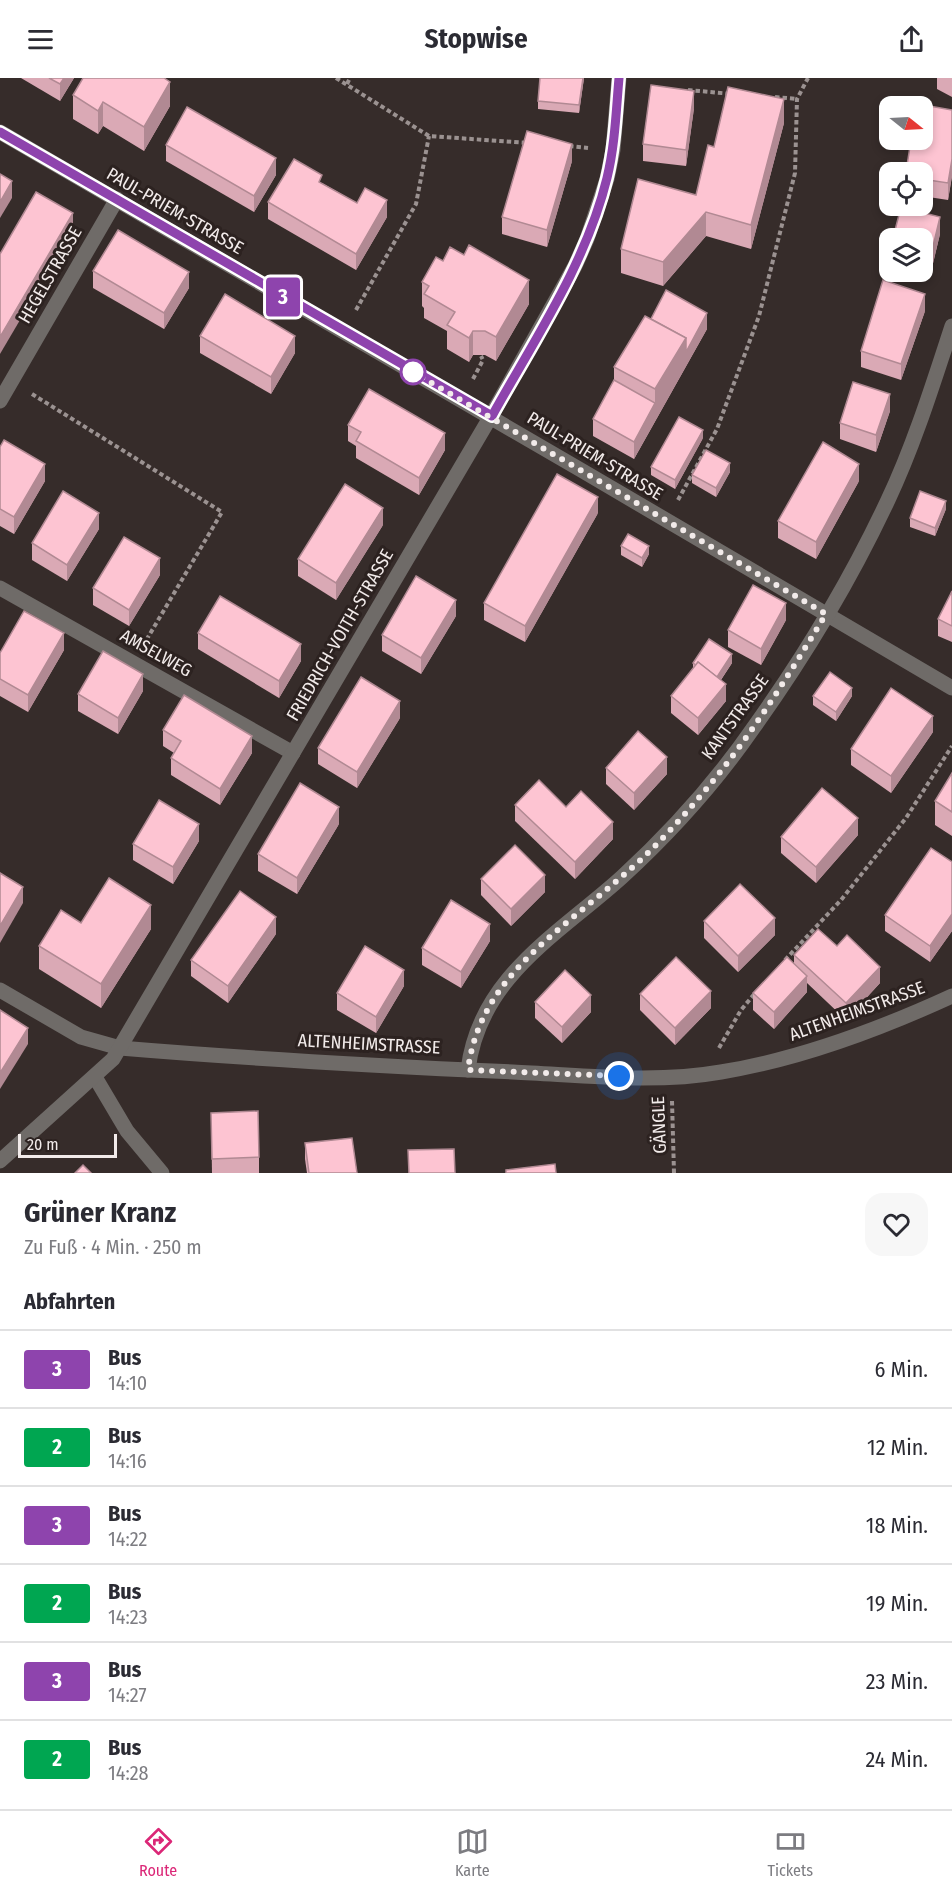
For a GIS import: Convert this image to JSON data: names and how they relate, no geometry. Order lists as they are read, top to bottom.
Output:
{
  "streets": {
    "street": [
      "PAUL-PRIEM-STRASSE",
      "HEGELSTRASSE",
      "FRIEDRICH-VOITH-STRASSE",
      "AMSELWEG",
      "KANTSTRASSE",
      "ALTENHEIMSTRASSE"
    ],
    "path": ["GÄNGLE"]
  },
  "crossings": [
    ["PAUL-PRIEM-STRASSE", "HEGELSTRASSE"],
    ["PAUL-PRIEM-STRASSE", "FRIEDRICH-VOITH-STRASSE"],
    ["PAUL-PRIEM-STRASSE", "KANTSTRASSE"],
    ["FRIEDRICH-VOITH-STRASSE", "AMSELWEG"],
    ["FRIEDRICH-VOITH-STRASSE", "ALTENHEIMSTRASSE"],
    ["KANTSTRASSE", "ALTENHEIMSTRASSE"],
    ["ALTENHEIMSTRASSE", "GÄNGLE"]
  ],
  "lines": ["bus line 3"],
  "scale_bar": "20 m",
  "north": "right",
  "page": {
    "header": "Stopwise",
    "on_map": "3",
    "scale": "20 m",
    "heading": [
      ["Grüner Kranz", "Zu Fuß · 4 Min. · 250 m"],
      "Abfahrten"
    ],
    "list": [
      {
        "mark": "3",
        "name": "Bus",
        "note": "14:10",
        "value": "6 Min."
      },
      {
        "mark": "2",
        "name": "Bus",
        "note": "14:16",
        "value": "12 Min."
      },
      {
        "mark": "3",
        "name": "Bus",
        "note": "14:22",
        "value": "18 Min."
      },
      {
        "mark": "2",
        "name": "Bus",
        "note": "14:23",
        "value": "19 Min."
      },
      {
        "mark": "3",
        "name": "Bus",
        "note": "14:27",
        "value": "23 Min."
      },
      {
        "mark": "2",
        "name": "Bus",
        "note": "14:28",
        "value": "24 Min."
      }
    ],
    "tabs": ["Route", "Karte", "Tickets"]
  }
}
